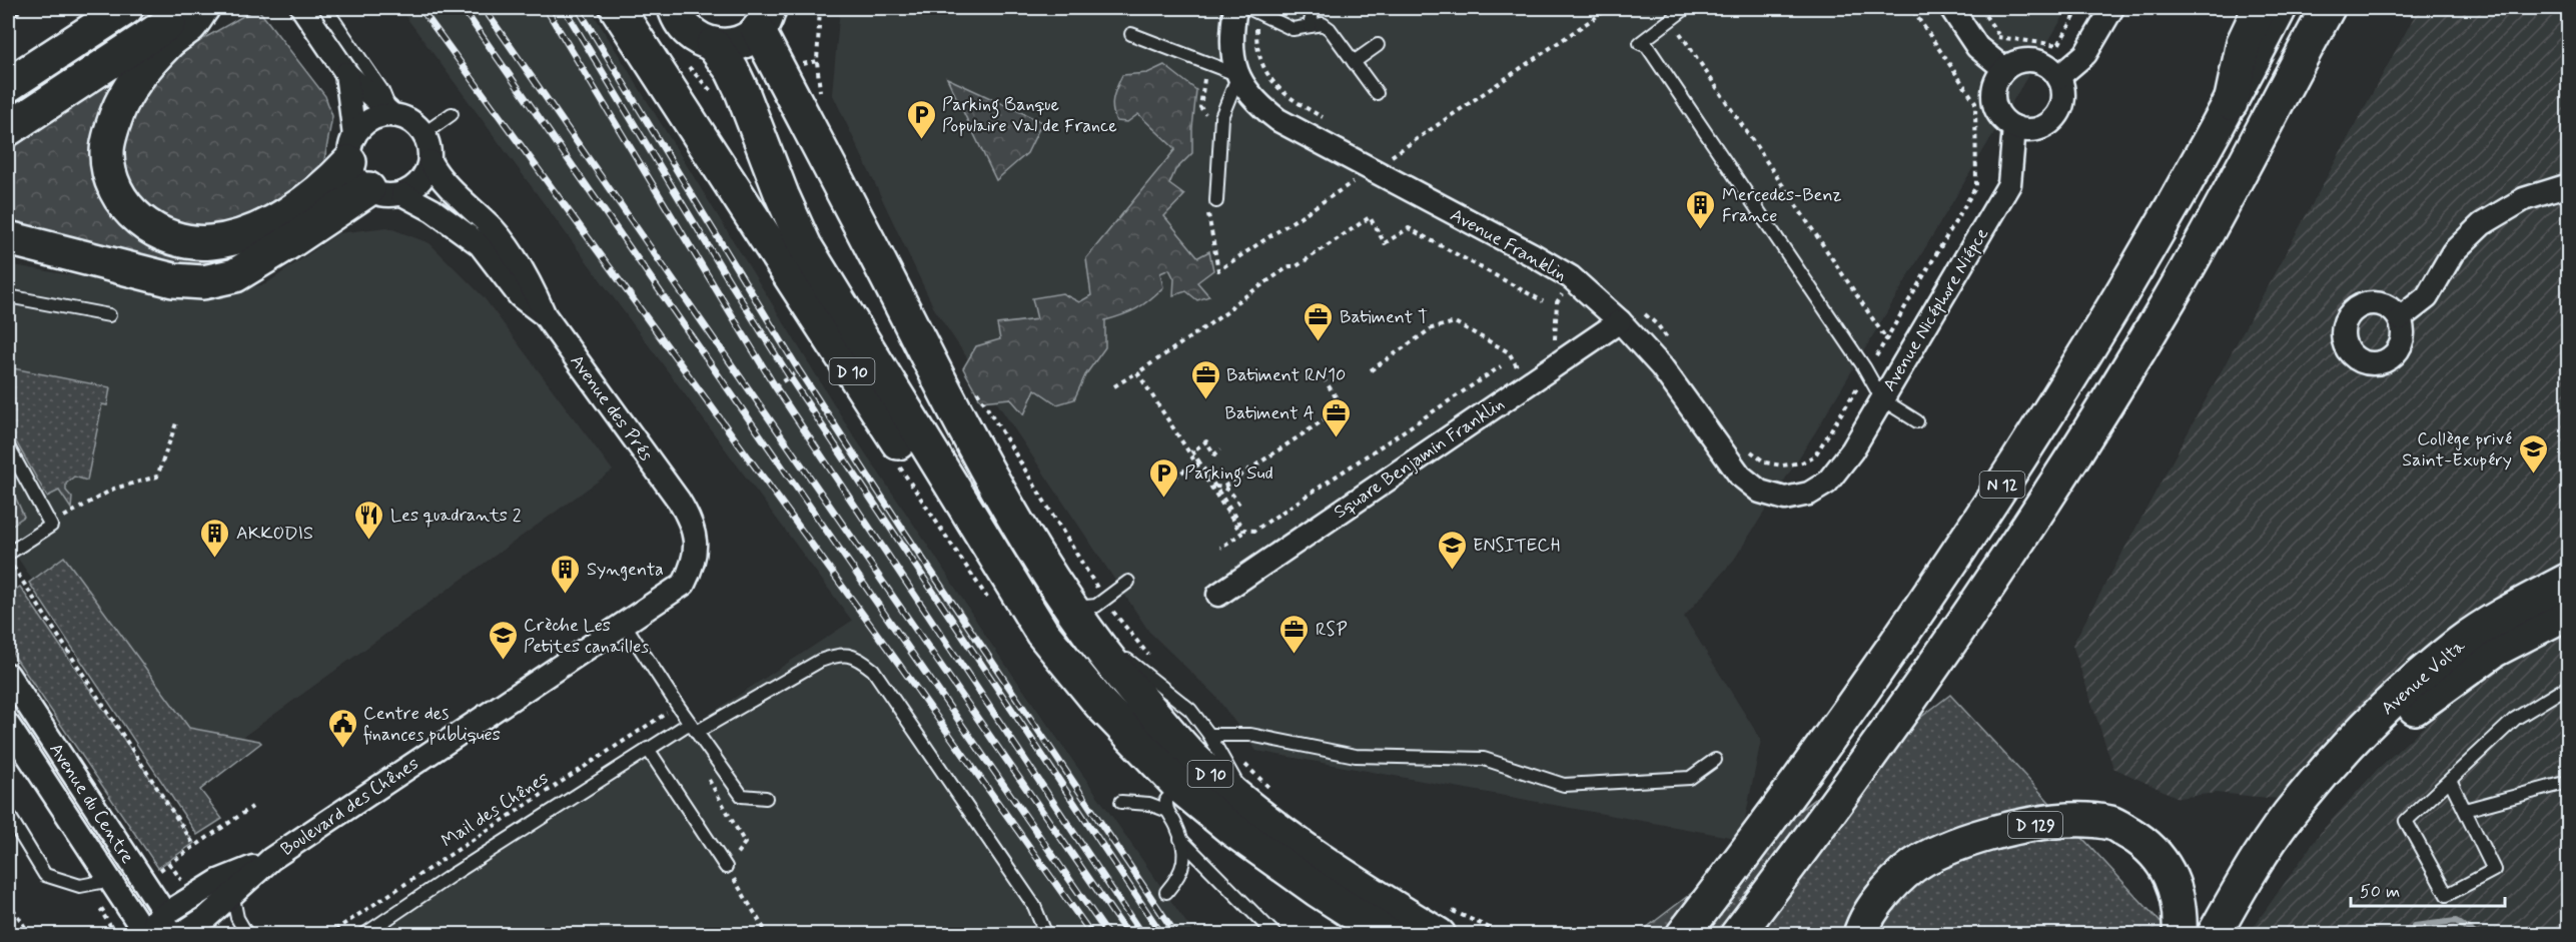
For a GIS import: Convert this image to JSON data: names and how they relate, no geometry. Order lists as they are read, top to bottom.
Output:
{
  "streets": {
    "main road": [
      "D 10",
      "N 12",
      "Avenue Volta",
      "D 129"
    ],
    "street": [
      "Avenue Franklin",
      "Avenue Nicéphore Niépce",
      "Avenue des Prés",
      "Square Benjamin Franklin",
      "Avenue du Centre",
      "Boulevard des Chênes"
    ],
    "path": ["Mail des Chênes"]
  },
  "crossings": [
    ["Avenue Franklin", "Avenue Nicéphore Niépce"],
    ["Avenue Franklin", "Square Benjamin Franklin"],
    ["Avenue des Prés", "Boulevard des Chênes"],
    ["Avenue du Centre", "Boulevard des Chênes"]
  ],
  "places": {
    "parking": ["Parking Banque Populaire Val de France", "Parking Sud"],
    "building": ["Mercedes-Benz France", "AKKODIS", "Syngenta"],
    "office": [
      "Batiment T",
      "Batiment RN10",
      "Batiment A",
      "RSP"
    ],
    "school or university": ["Collège privé Saint-Exupéry", "ENSITECH", "Crèche Les Petites canailles"],
    "restaurant": ["Les quadrants 2"],
    "public building": ["Centre des finances publiques"]
  },
  "scale_bar": "50 m"
}
